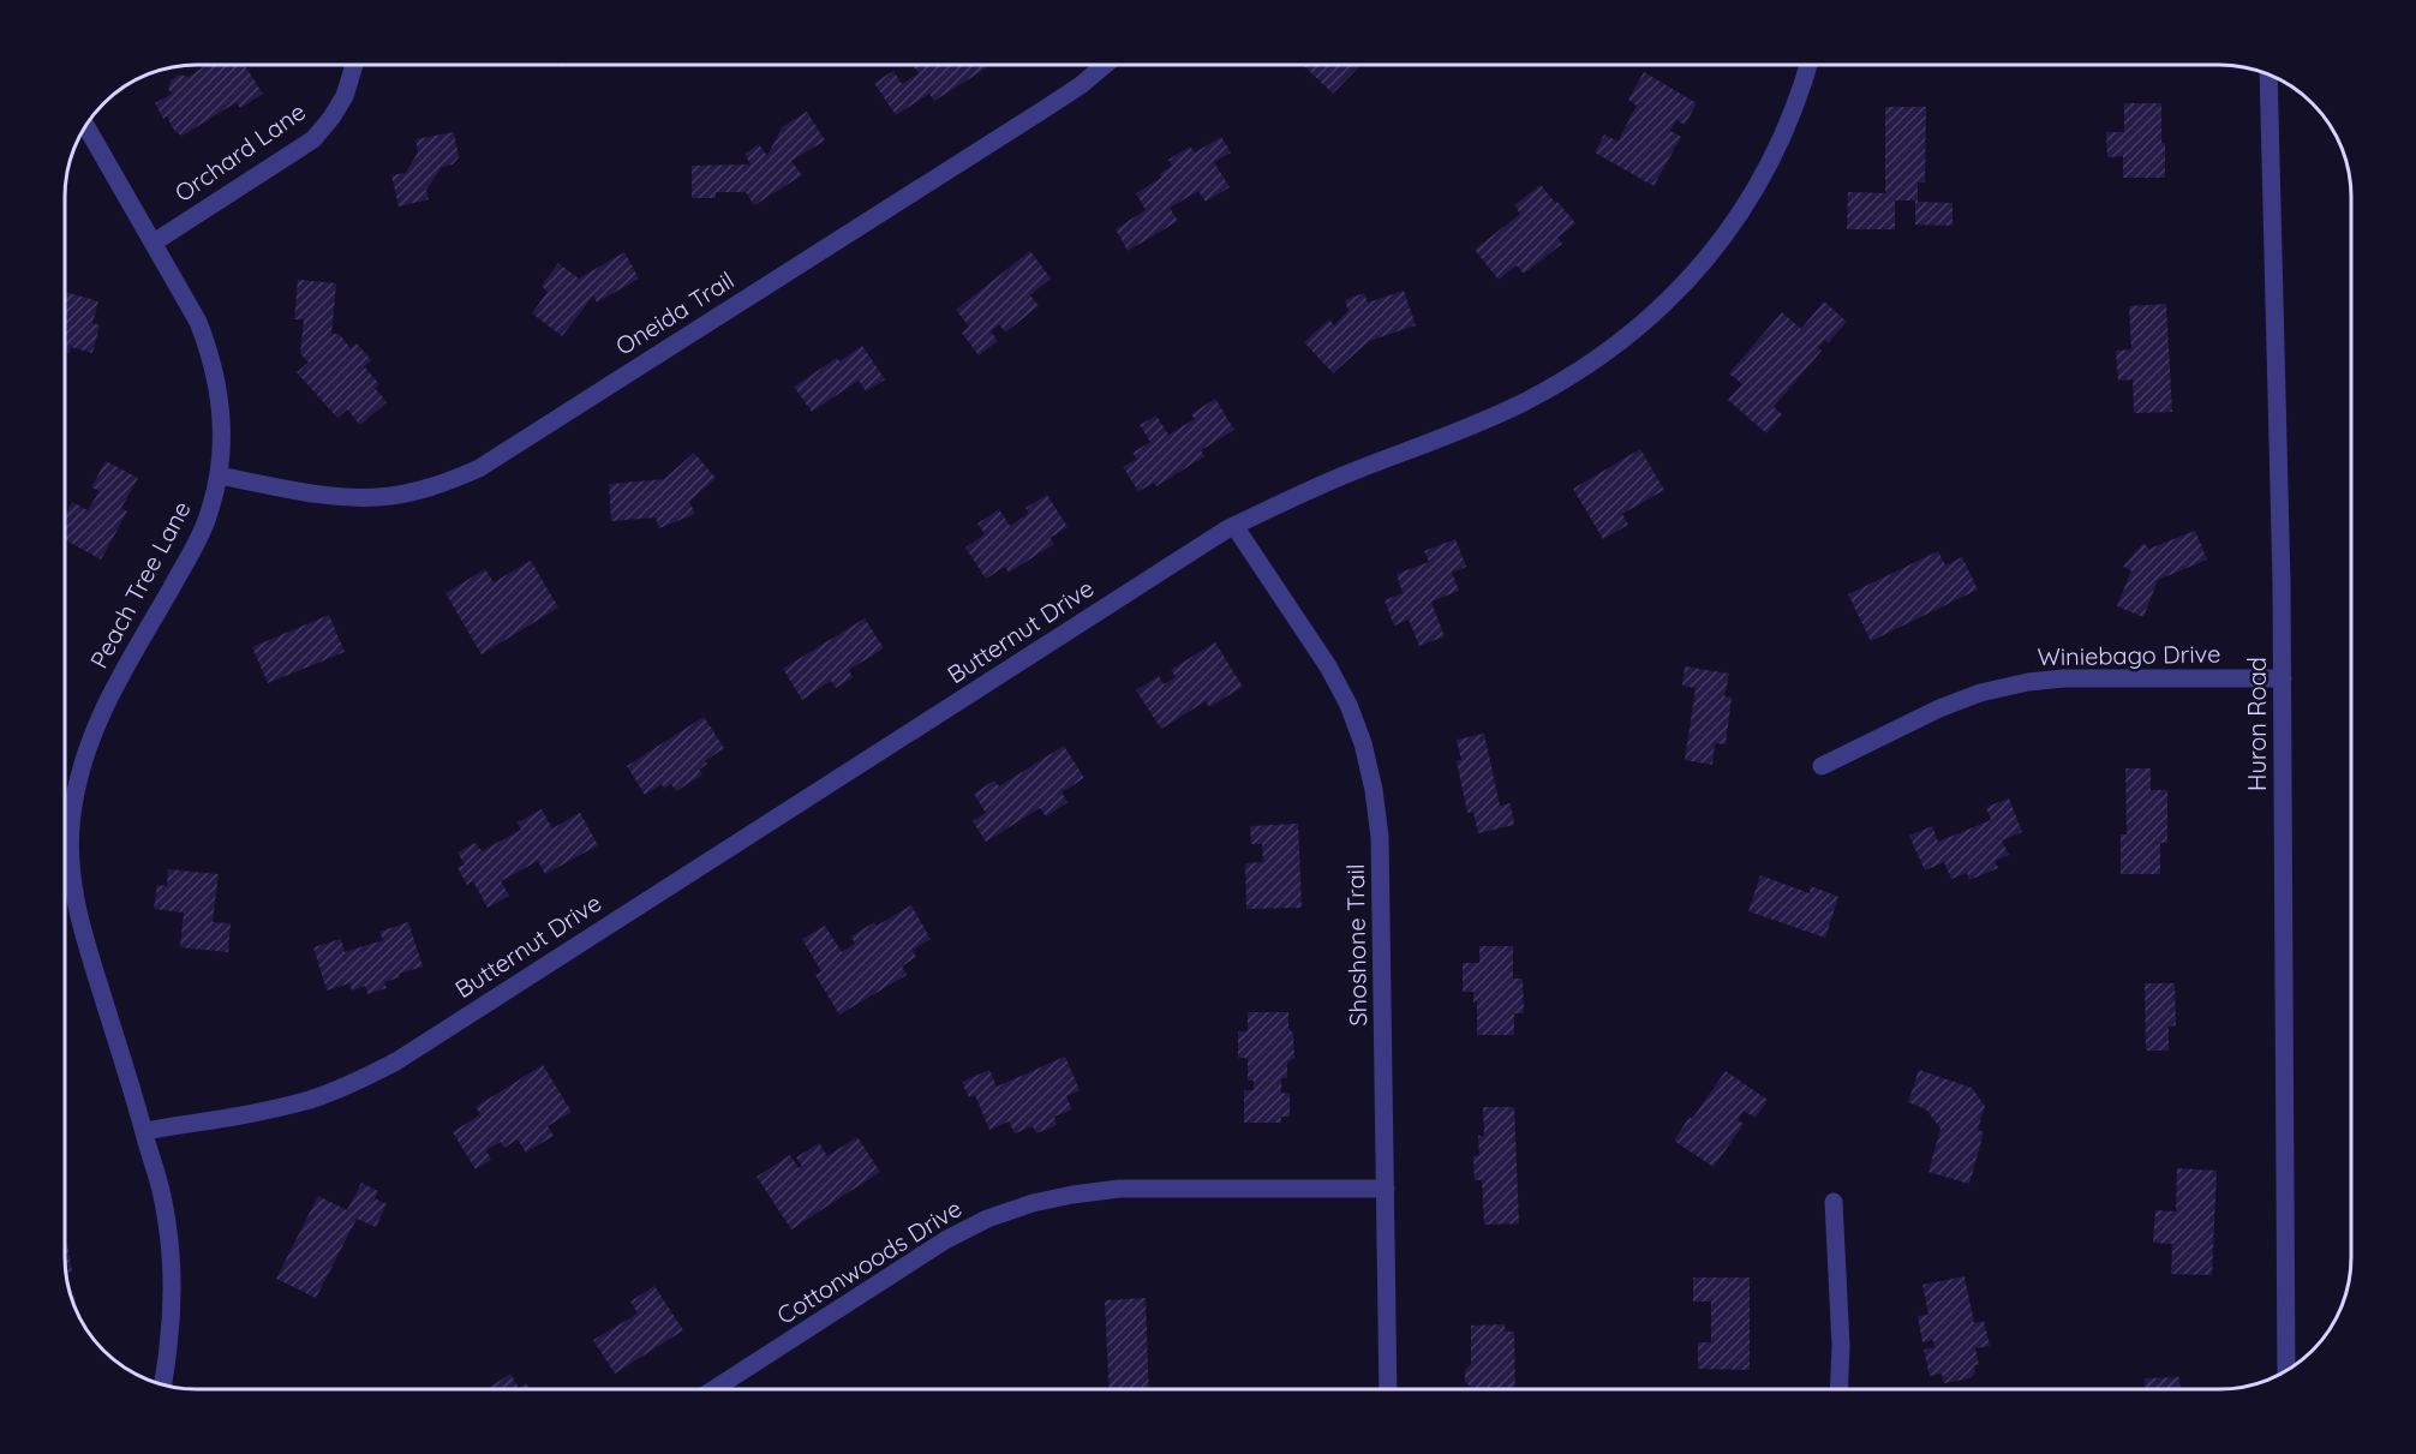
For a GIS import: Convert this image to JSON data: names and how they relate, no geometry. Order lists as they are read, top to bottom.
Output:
{
  "streets": {
    "street": [
      "Orchard Lane",
      "Oneida Trail",
      "Peach Tree Lane",
      "Butternut Drive",
      "Winiebago Drive",
      "Huron Road",
      "Shoshone Trail",
      "Cottonwoods Drive"
    ]
  },
  "crossings": [
    ["Orchard Lane", "Peach Tree Lane"],
    ["Oneida Trail", "Peach Tree Lane"],
    ["Peach Tree Lane", "Butternut Drive"],
    ["Butternut Drive", "Shoshone Trail"],
    ["Winiebago Drive", "Huron Road"],
    ["Shoshone Trail", "Cottonwoods Drive"]
  ]
}
